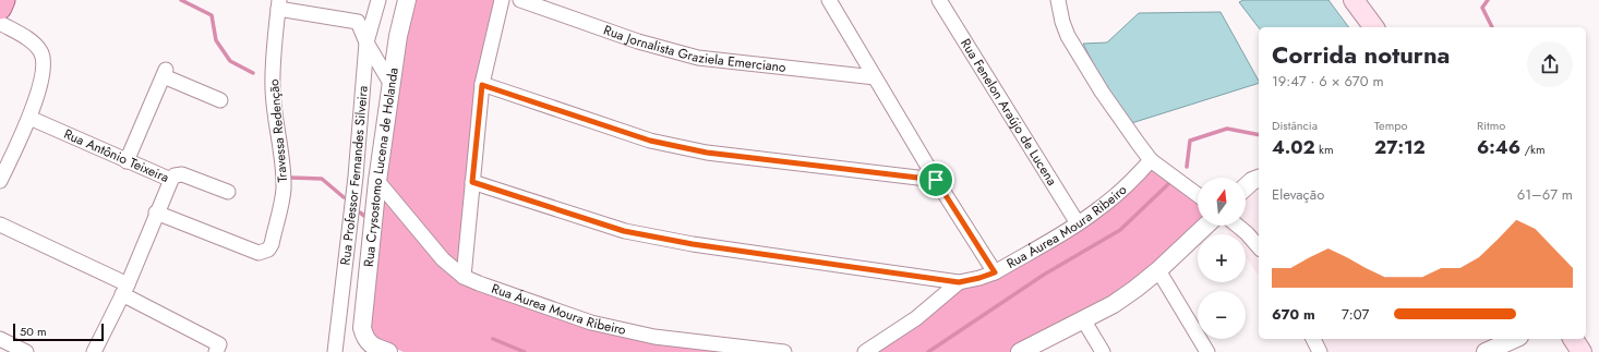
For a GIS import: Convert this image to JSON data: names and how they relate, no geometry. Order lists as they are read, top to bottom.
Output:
{
  "streets": {
    "street": [
      "Rua Jornalista Graziela Emerciano",
      "Rua Fenelon Araújo de Lucena",
      "Travessa Redenção",
      "Rua Antônio Teixeira",
      "Rua Crysostomo Lucena de Holanda",
      "Rua Professor Fernandes Silveira",
      "Rua Áurea Moura Ribeiro"
    ]
  },
  "crossings": [
    ["Rua Fenelon Araújo de Lucena", "Rua Áurea Moura Ribeiro"],
    ["Rua Crysostomo Lucena de Holanda", "Rua Áurea Moura Ribeiro"]
  ],
  "scale_bar": "50 m",
  "north": "top",
  "page": {
    "heading": ["Corrida noturna", "19:47 · 6 × 670 m"],
    "stats": [
      ["Distância", "4.02 km"],
      ["Tempo", "27:12"],
      ["Ritmo", "6:46 /km"]
    ],
    "chart": ["Elevação", "61–67 m"],
    "map_buttons": ["+", "−"],
    "list": [
      {
        "name": "670 m",
        "note": "7:07"
      }
    ],
    "scale": "50 m"
  }
}
